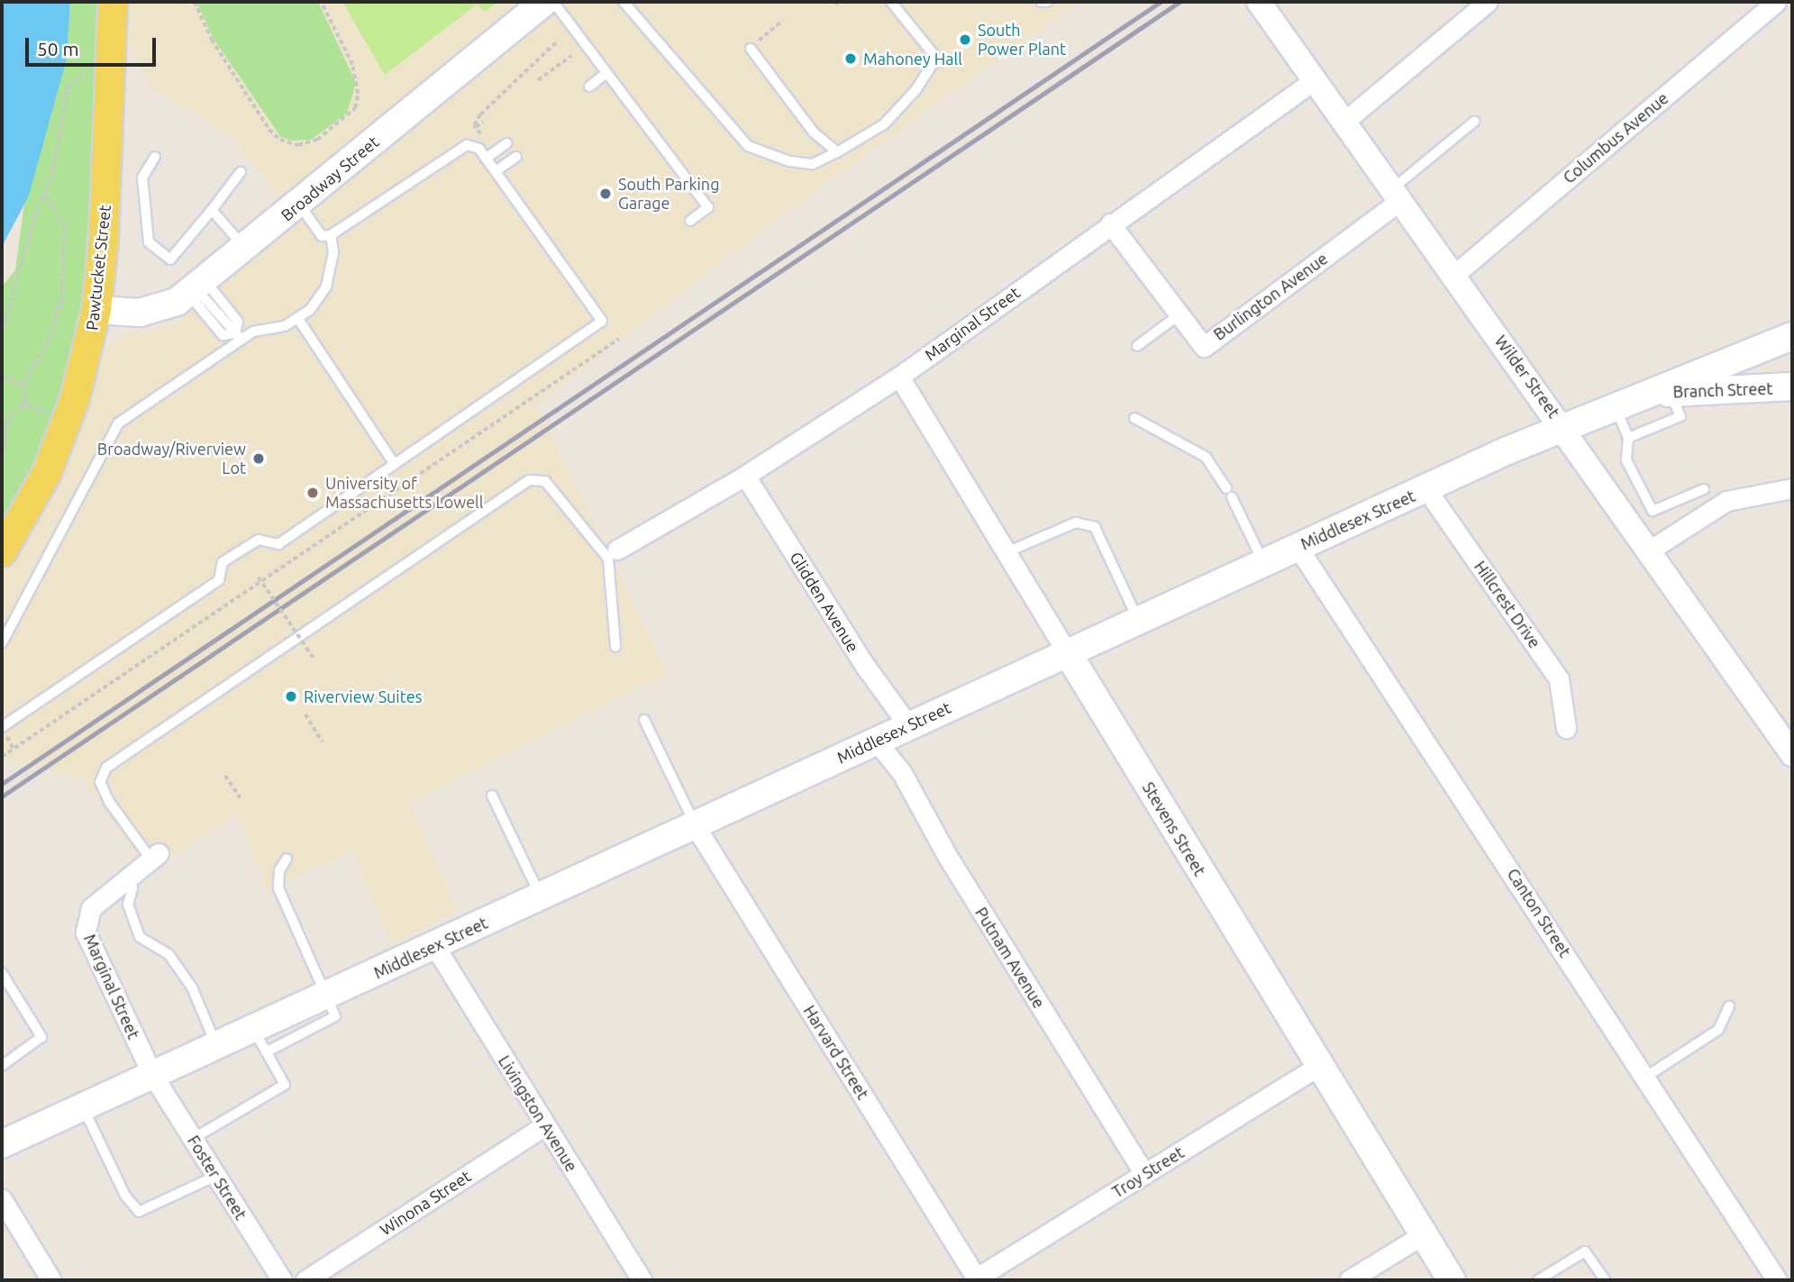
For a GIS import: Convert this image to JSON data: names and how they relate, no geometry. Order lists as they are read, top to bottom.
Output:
{
  "streets": {
    "main road": [
      "Broadway Street",
      "Pawtucket Street",
      "Branch Street",
      "Middlesex Street",
      "Stevens Street"
    ],
    "street": [
      "Columbus Avenue",
      "Burlington Avenue",
      "Marginal Street",
      "Wilder Street",
      "Glidden Avenue",
      "Hillcrest Drive",
      "Canton Street",
      "Putnam Avenue",
      "Harvard Street",
      "Livingston Avenue",
      "Troy Street",
      "Foster Street",
      "Winona Street"
    ]
  },
  "crossings": [
    ["Columbus Avenue", "Wilder Street"],
    ["Broadway Street", "Pawtucket Street"],
    ["Burlington Avenue", "Marginal Street"],
    ["Burlington Avenue", "Wilder Street"],
    ["Marginal Street", "Wilder Street"],
    ["Marginal Street", "Middlesex Street"],
    ["Marginal Street", "Glidden Avenue"],
    ["Marginal Street", "Stevens Street"],
    ["Marginal Street", "Foster Street"],
    ["Wilder Street", "Middlesex Street"],
    ["Branch Street", "Middlesex Street"],
    ["Middlesex Street", "Glidden Avenue"],
    ["Middlesex Street", "Hillcrest Drive"],
    ["Middlesex Street", "Stevens Street"],
    ["Middlesex Street", "Canton Street"],
    ["Middlesex Street", "Putnam Avenue"],
    ["Middlesex Street", "Harvard Street"],
    ["Middlesex Street", "Livingston Avenue"],
    ["Middlesex Street", "Foster Street"],
    ["Stevens Street", "Troy Street"],
    ["Putnam Avenue", "Troy Street"],
    ["Harvard Street", "Troy Street"],
    ["Livingston Avenue", "Winona Street"]
  ],
  "places": [
    "South Power Plant",
    "Mahoney Hall",
    "South Parking Garage",
    "Broadway/Riverview Lot",
    "University of Massachusetts Lowell",
    "Riverview Suites"
  ],
  "scale_bar": "50 m"
}
